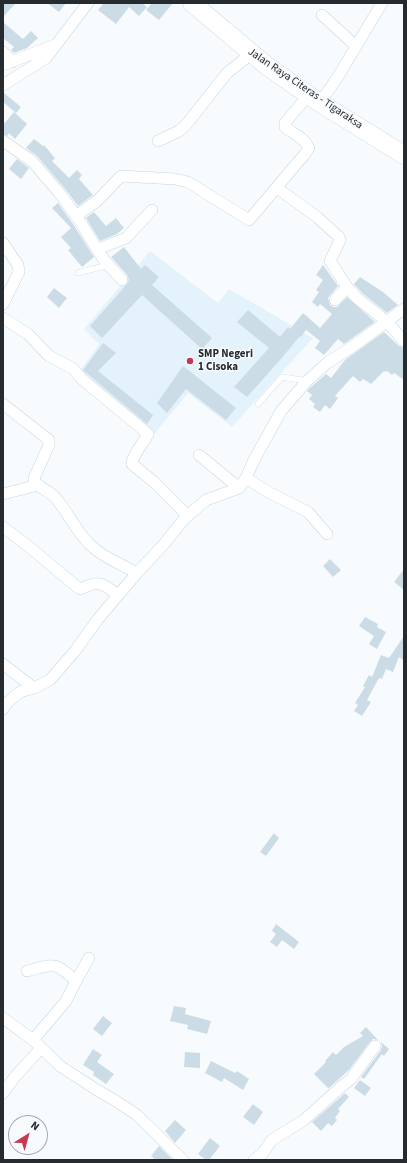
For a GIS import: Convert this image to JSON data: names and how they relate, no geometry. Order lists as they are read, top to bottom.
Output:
{
  "streets": {
    "main road": ["Jalan Raya Citeras - Tigaraksa"]
  },
  "places": ["SMP Negeri 1 Cisoka"],
  "north": "top right"
}
